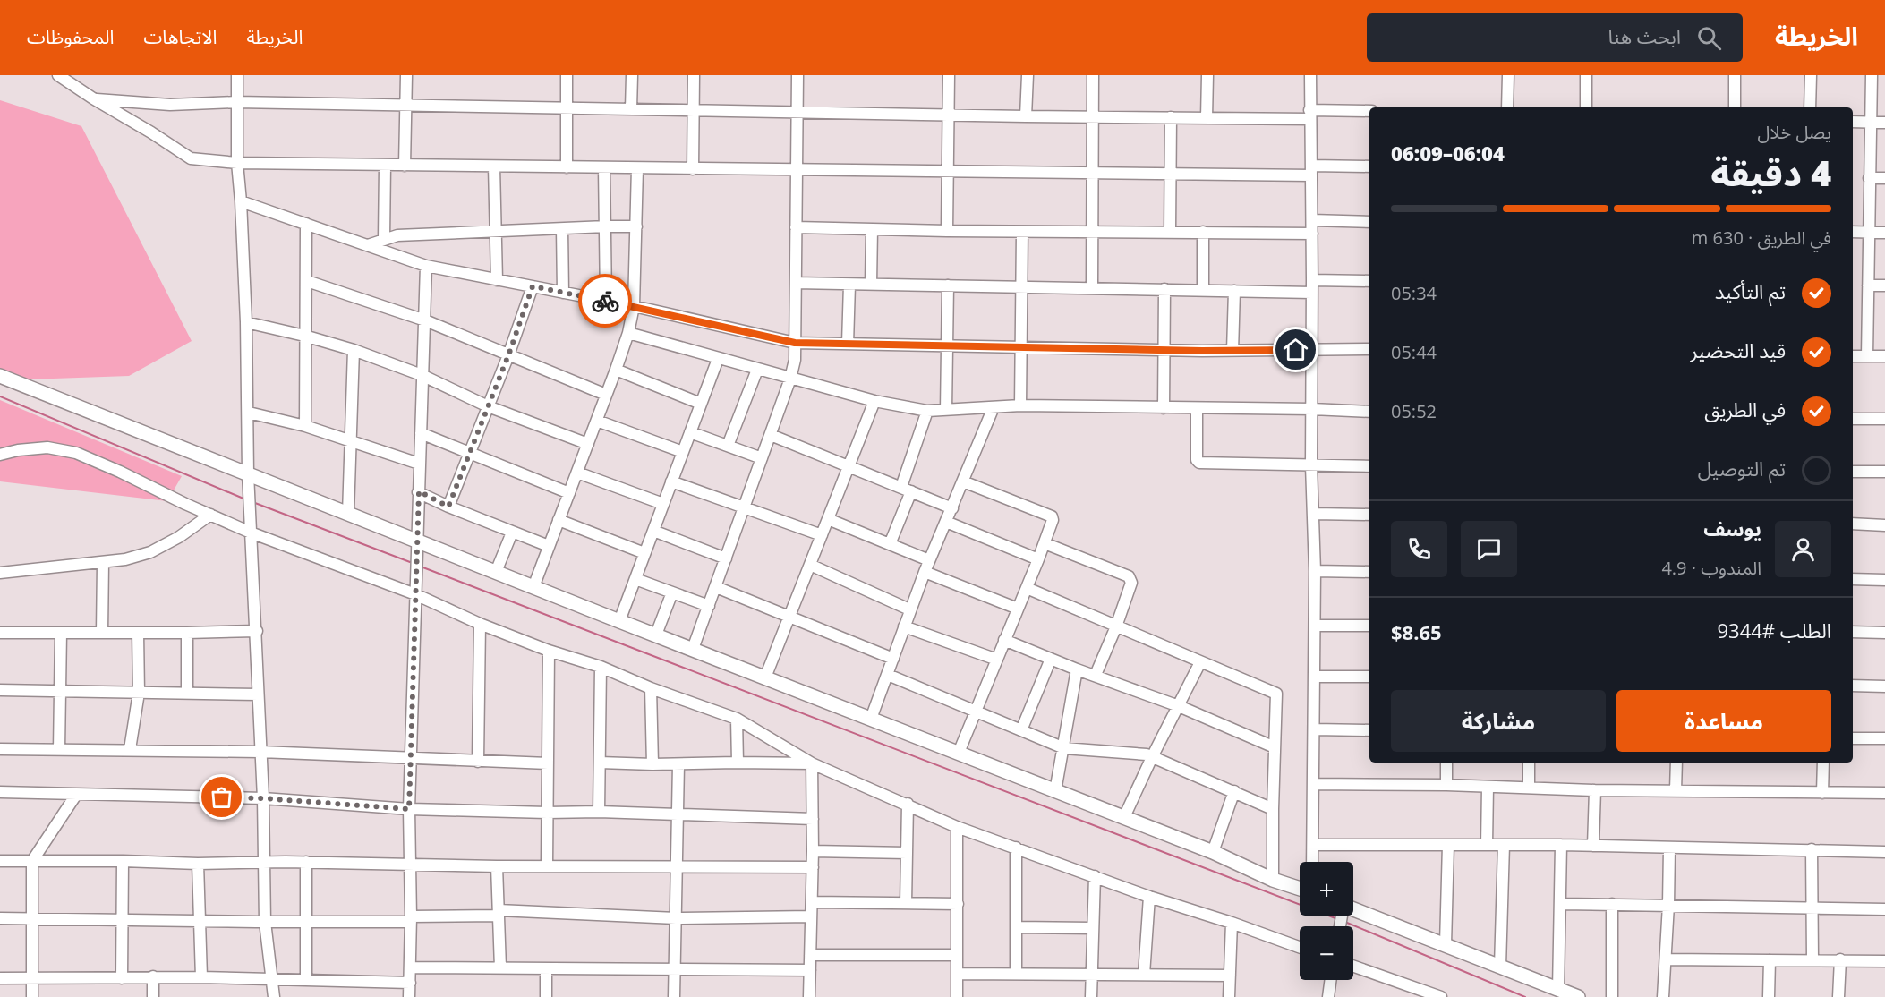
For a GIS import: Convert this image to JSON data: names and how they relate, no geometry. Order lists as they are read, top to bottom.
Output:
{
  "page": {
    "header": "الخريطة",
    "search": "ابحث هنا",
    "nav": ["الخريطة", "الاتجاهات", "المحفوظات"],
    "heading": ["4 دقيقة", "يصل خلال", "06:04–06:09"],
    "panel": [
      "يوسف",
      "المندوب · 4.9",
      "الطلب #9344",
      "$8.65"
    ],
    "bar": "في الطريق · 630 m",
    "list": [
      ["تم التأكيد", "05:34"],
      ["قيد التحضير", "05:44"],
      ["في الطريق", "05:52"],
      "تم التوصيل"
    ],
    "buttons": ["مساعدة", "مشاركة"],
    "map_buttons": ["+", "−"]
  }
}
